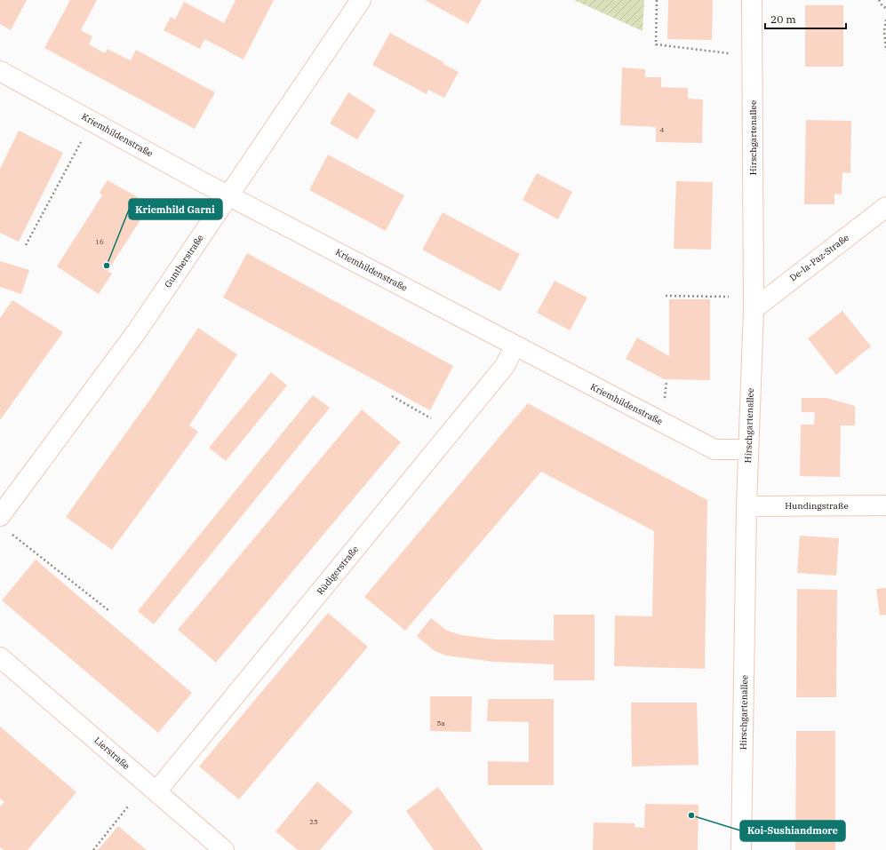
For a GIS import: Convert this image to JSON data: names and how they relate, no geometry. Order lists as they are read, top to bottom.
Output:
{
  "streets": {
    "street": [
      "Kriemhildenstraße",
      "Hirschgartenallee",
      "De-la-Paz-Straße",
      "Guntherstraße",
      "Hundingstraße",
      "Rüdigerstraße",
      "Lierstraße"
    ]
  },
  "crossings": [
    ["Kriemhildenstraße", "Hirschgartenallee"],
    ["Kriemhildenstraße", "Guntherstraße"],
    ["Kriemhildenstraße", "Rüdigerstraße"],
    ["Hirschgartenallee", "De-la-Paz-Straße"],
    ["Hirschgartenallee", "Hundingstraße"],
    ["Rüdigerstraße", "Lierstraße"]
  ],
  "places": ["Kriemhild Garni", "Koi-Sushiandmore"],
  "house_numbers": [
    "4",
    "16",
    "5a",
    "25"
  ],
  "scale_bar": "20 m"
}
